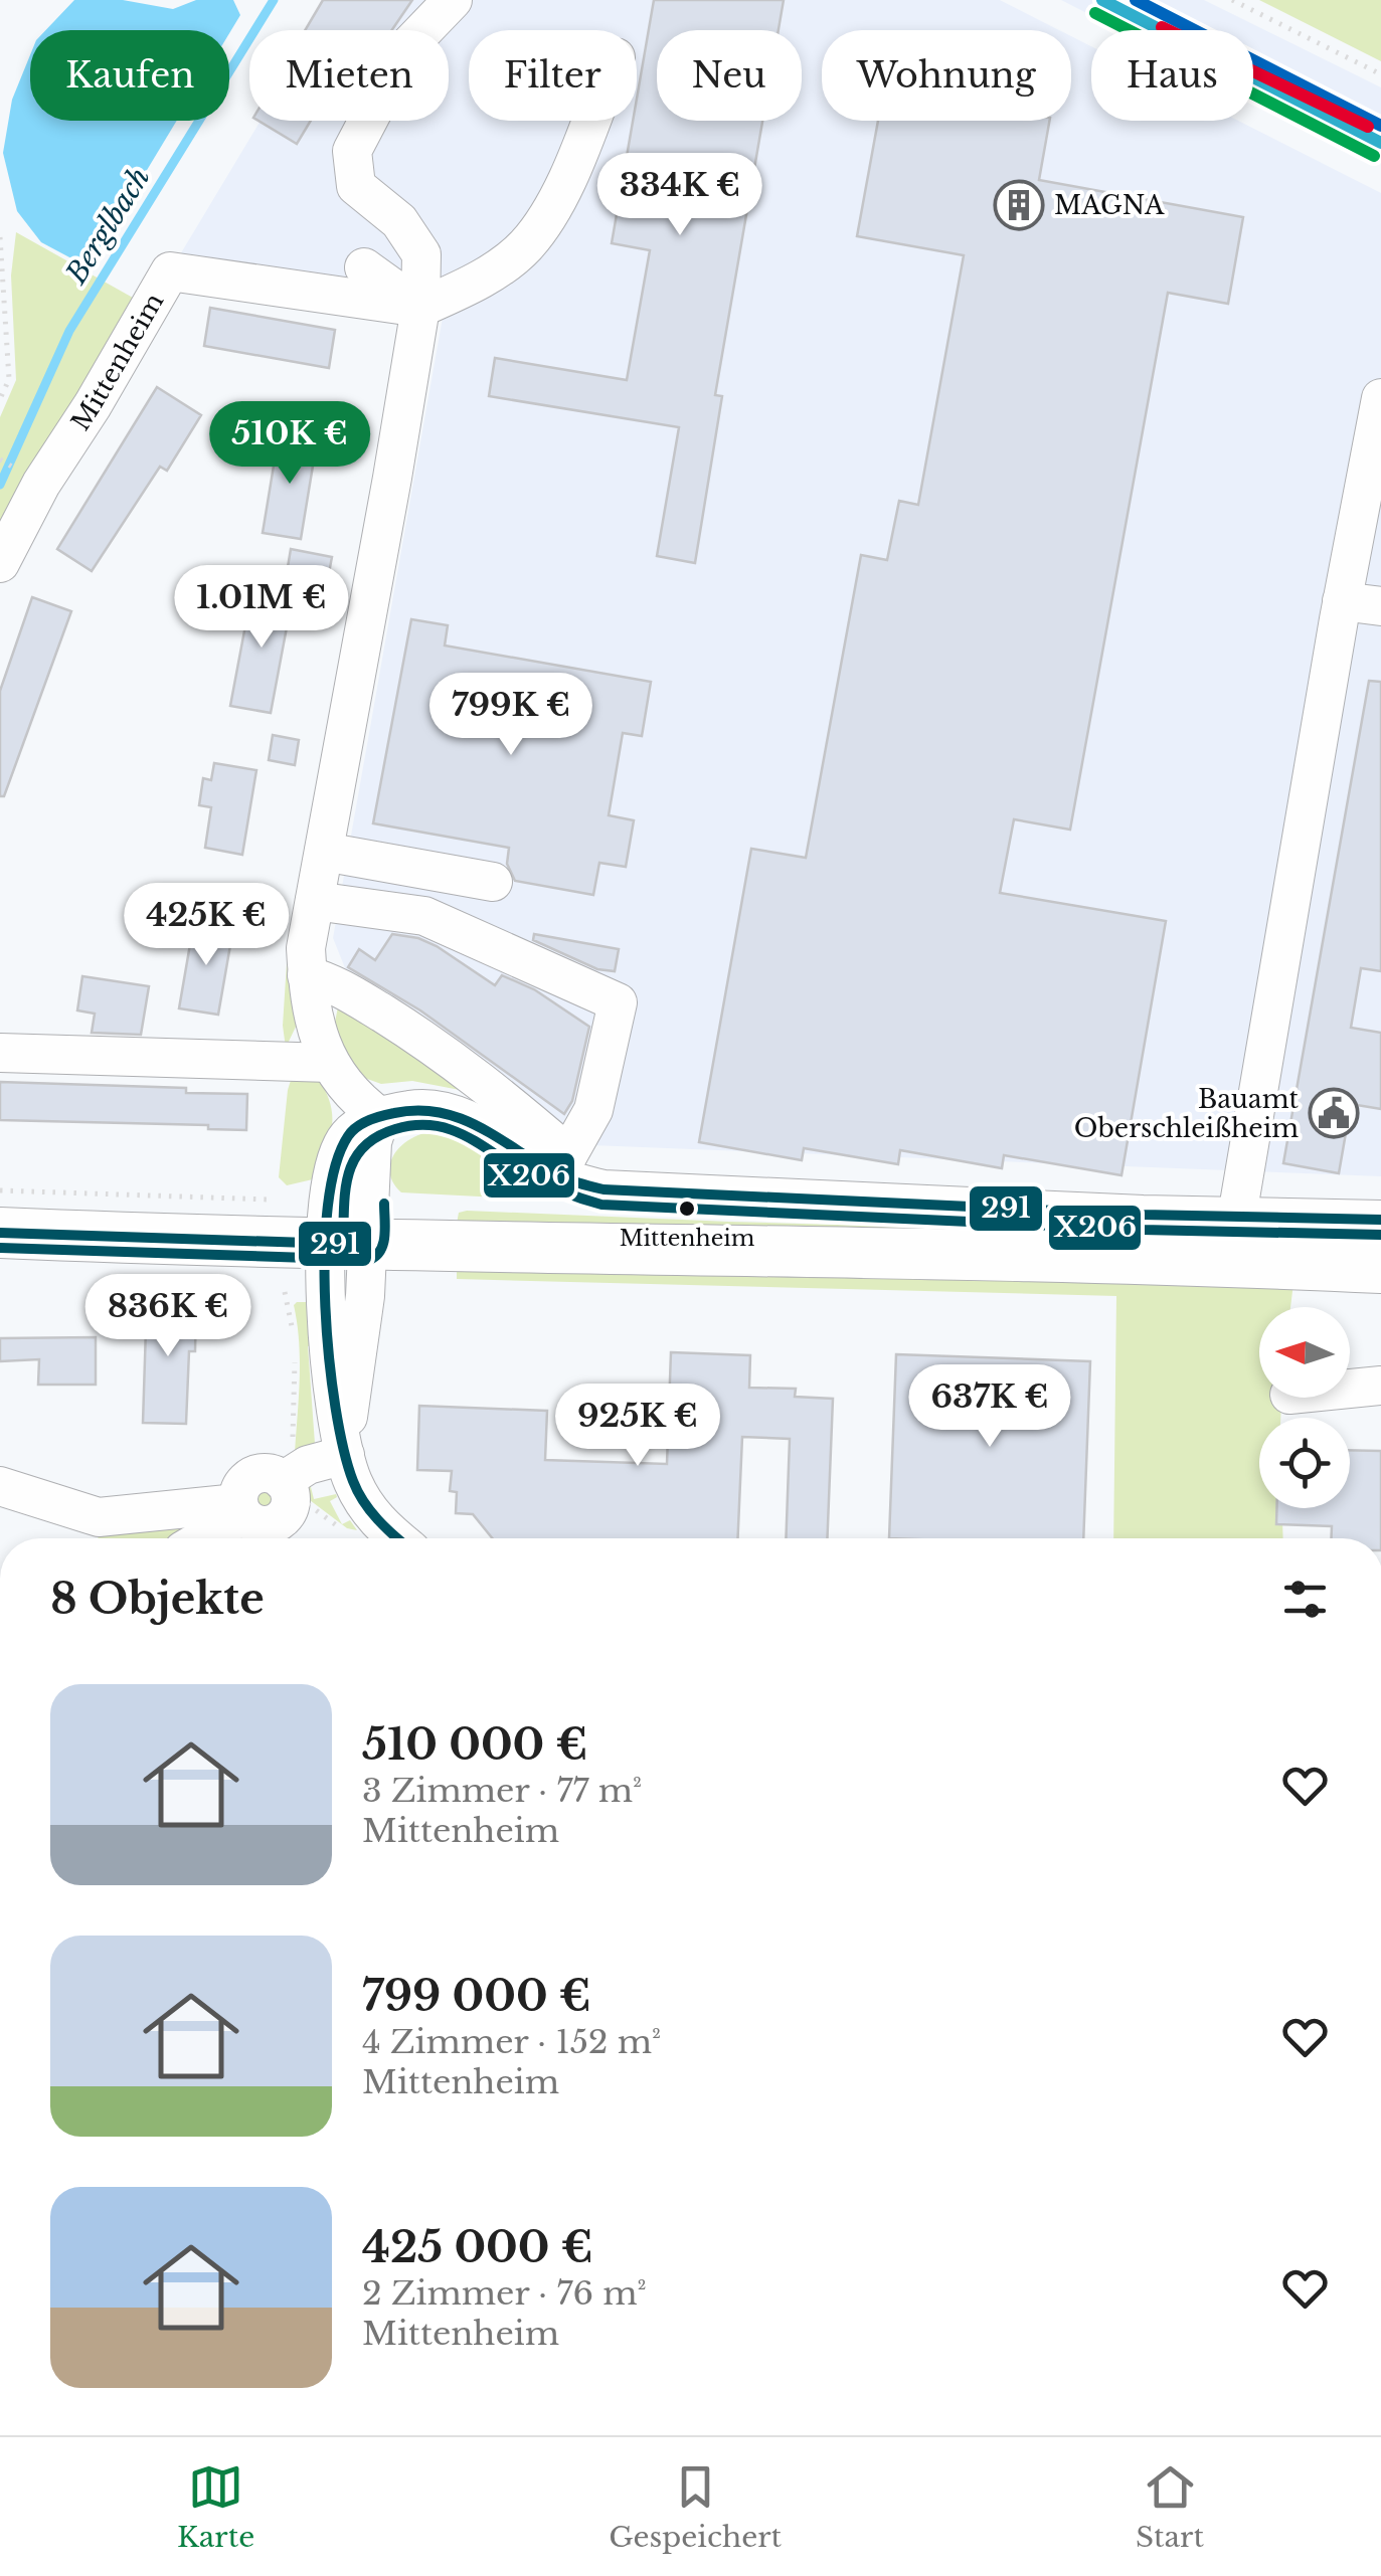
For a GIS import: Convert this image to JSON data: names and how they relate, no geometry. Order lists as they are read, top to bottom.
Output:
{
  "streets": {
    "street": ["Mittenheim"]
  },
  "water": ["Berglbach"],
  "places": {
    "building": ["MAGNA"],
    "public building": ["Bauamt Oberschleißheim"],
    "other": ["Mittenheim"]
  },
  "lines": ["transit line 291", "transit line X206"],
  "north": "left",
  "page": {
    "chip": [
      "Kaufen",
      "Mieten",
      "Filter",
      "Neu",
      "Wohnung",
      "Haus"
    ],
    "price": [
      "334K €",
      "510K €",
      "1.01M €",
      "799K €",
      "425K €",
      "836K €",
      "637K €",
      "925K €"
    ],
    "heading": "8 Objekte",
    "list": [
      {
        "name": "510 000 €",
        "note": "3 Zimmer · 77 m² · Mittenheim"
      },
      {
        "name": "799 000 €",
        "note": "4 Zimmer · 152 m² · Mittenheim"
      },
      {
        "name": "425 000 €",
        "note": "2 Zimmer · 76 m² · Mittenheim"
      }
    ],
    "tabs": ["Karte", "Gespeichert", "Start"]
  }
}
